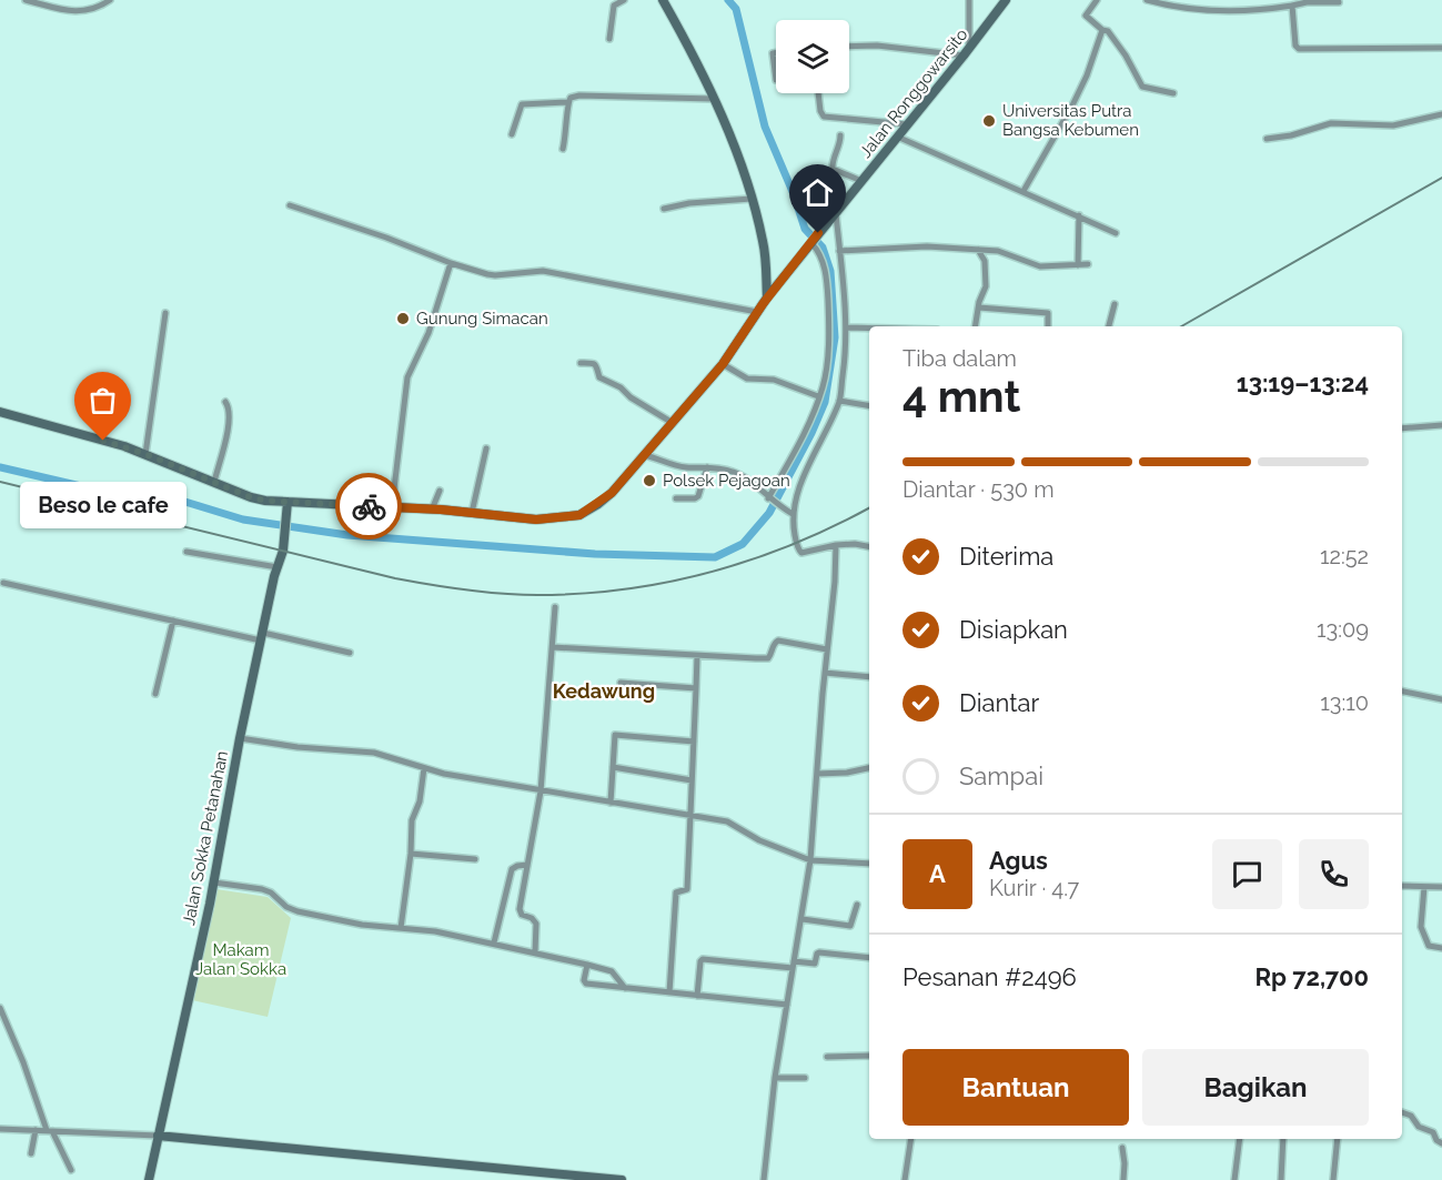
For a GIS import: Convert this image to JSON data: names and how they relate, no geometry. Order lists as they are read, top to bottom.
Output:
{
  "streets": {
    "main road": ["Jalan Ronggowarsito", "Jalan Sokka Petanahan"]
  },
  "crossings": [
    ["Jalan Ronggowarsito", "Jalan Sokka Petanahan"]
  ],
  "districts": ["Kedawung"],
  "parks": ["Makam Jalan Sokka"],
  "places": [
    "Universitas Putra Bangsa Kebumen",
    "Gunung Simacan",
    "Beso le cafe",
    "Polsek Pejagoan"
  ],
  "page": {
    "heading": ["4 mnt", "Tiba dalam", "13:19–13:24"],
    "panel": [
      "Agus",
      "Kurir · 4.7",
      "Pesanan #2496",
      "Rp 72,700"
    ],
    "bar": "Diantar · 530 m",
    "bubble": "Beso le cafe",
    "list": [
      ["Diterima", "12:52"],
      ["Disiapkan", "13:09"],
      ["Diantar", "13:10"],
      "Sampai"
    ],
    "round": "A",
    "buttons": ["Bantuan", "Bagikan"]
  }
}
